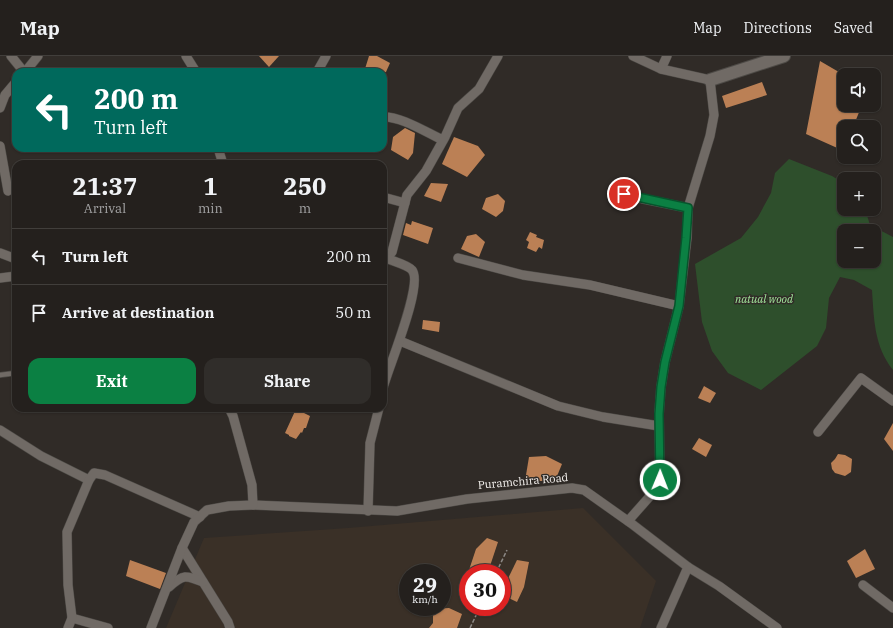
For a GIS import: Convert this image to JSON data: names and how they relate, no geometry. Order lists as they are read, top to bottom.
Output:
{
  "streets": {
    "street": ["Puramchira Road"]
  },
  "parks": ["natual wood"],
  "page": {
    "header": "Map",
    "nav": ["Map", "Directions", "Saved"],
    "map_buttons": ["+", "−"],
    "turn": ["200 m", "Turn left"],
    "eta": [
      "21:37",
      "Arrival",
      "1",
      "min",
      "250",
      "m"
    ],
    "list": [
      {
        "name": "Turn left",
        "value": "200 m"
      },
      {
        "name": "Arrive at destination",
        "value": "50 m"
      }
    ],
    "buttons": ["Exit", "Share"],
    "speed": "29 km/h",
    "limit": "30"
  }
}
